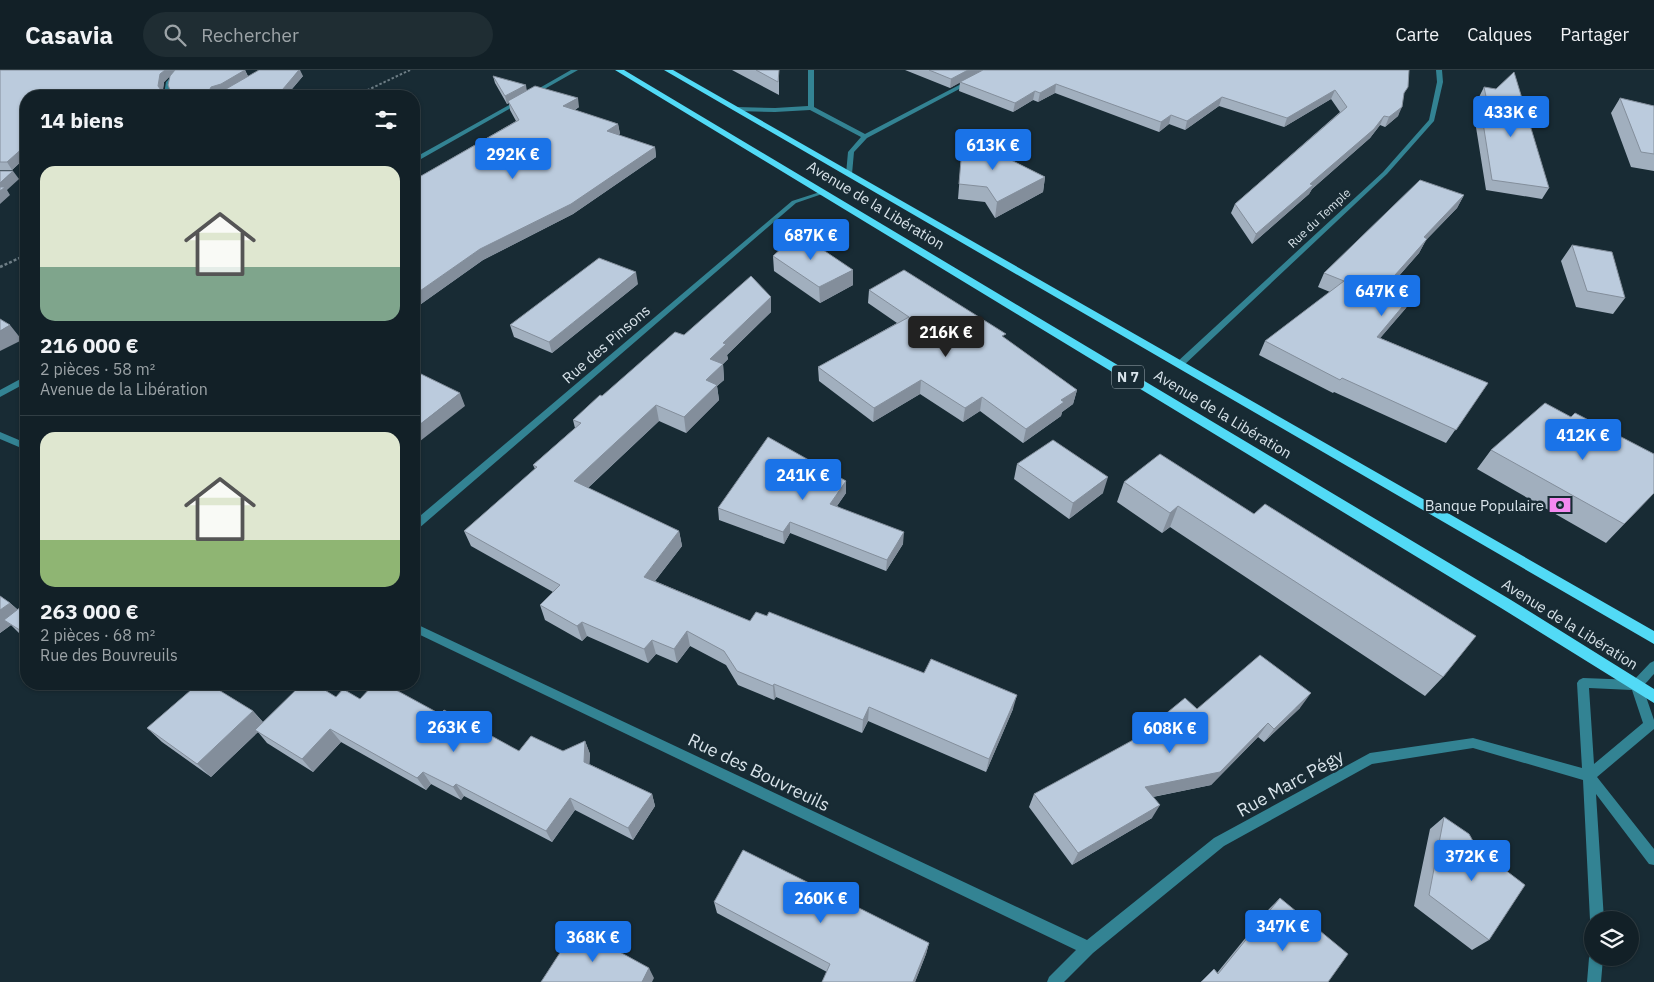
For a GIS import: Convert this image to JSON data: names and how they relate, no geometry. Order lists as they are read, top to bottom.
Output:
{
  "streets": {
    "main road": ["Avenue de la Libération", "N 7"],
    "street": [
      "Rue du Temple",
      "Rue des Pinsons",
      "Rue des Bouvreuils",
      "Rue Marc Pégy"
    ]
  },
  "crossings": [
    ["Avenue de la Libération", "Rue du Temple"],
    ["Avenue de la Libération", "Rue des Pinsons"],
    ["Rue des Bouvreuils", "Rue Marc Pégy"]
  ],
  "places": {
    "bank": ["Banque Populaire"]
  },
  "page": {
    "header": "Casavia",
    "search": "Rechercher",
    "nav": ["Carte", "Calques", "Partager"],
    "heading": "14 biens",
    "price": [
      "433K €",
      "613K €",
      "292K €",
      "687K €",
      "647K €",
      "216K €",
      "412K €",
      "241K €",
      "263K €",
      "608K €",
      "372K €",
      "260K €",
      "347K €",
      "368K €"
    ],
    "list": [
      {
        "name": "216 000 €",
        "note": "2 pièces · 58 m² · Avenue de la Libération"
      },
      {
        "name": "263 000 €",
        "note": "2 pièces · 68 m² · Rue des Bouvreuils"
      }
    ]
  }
}
